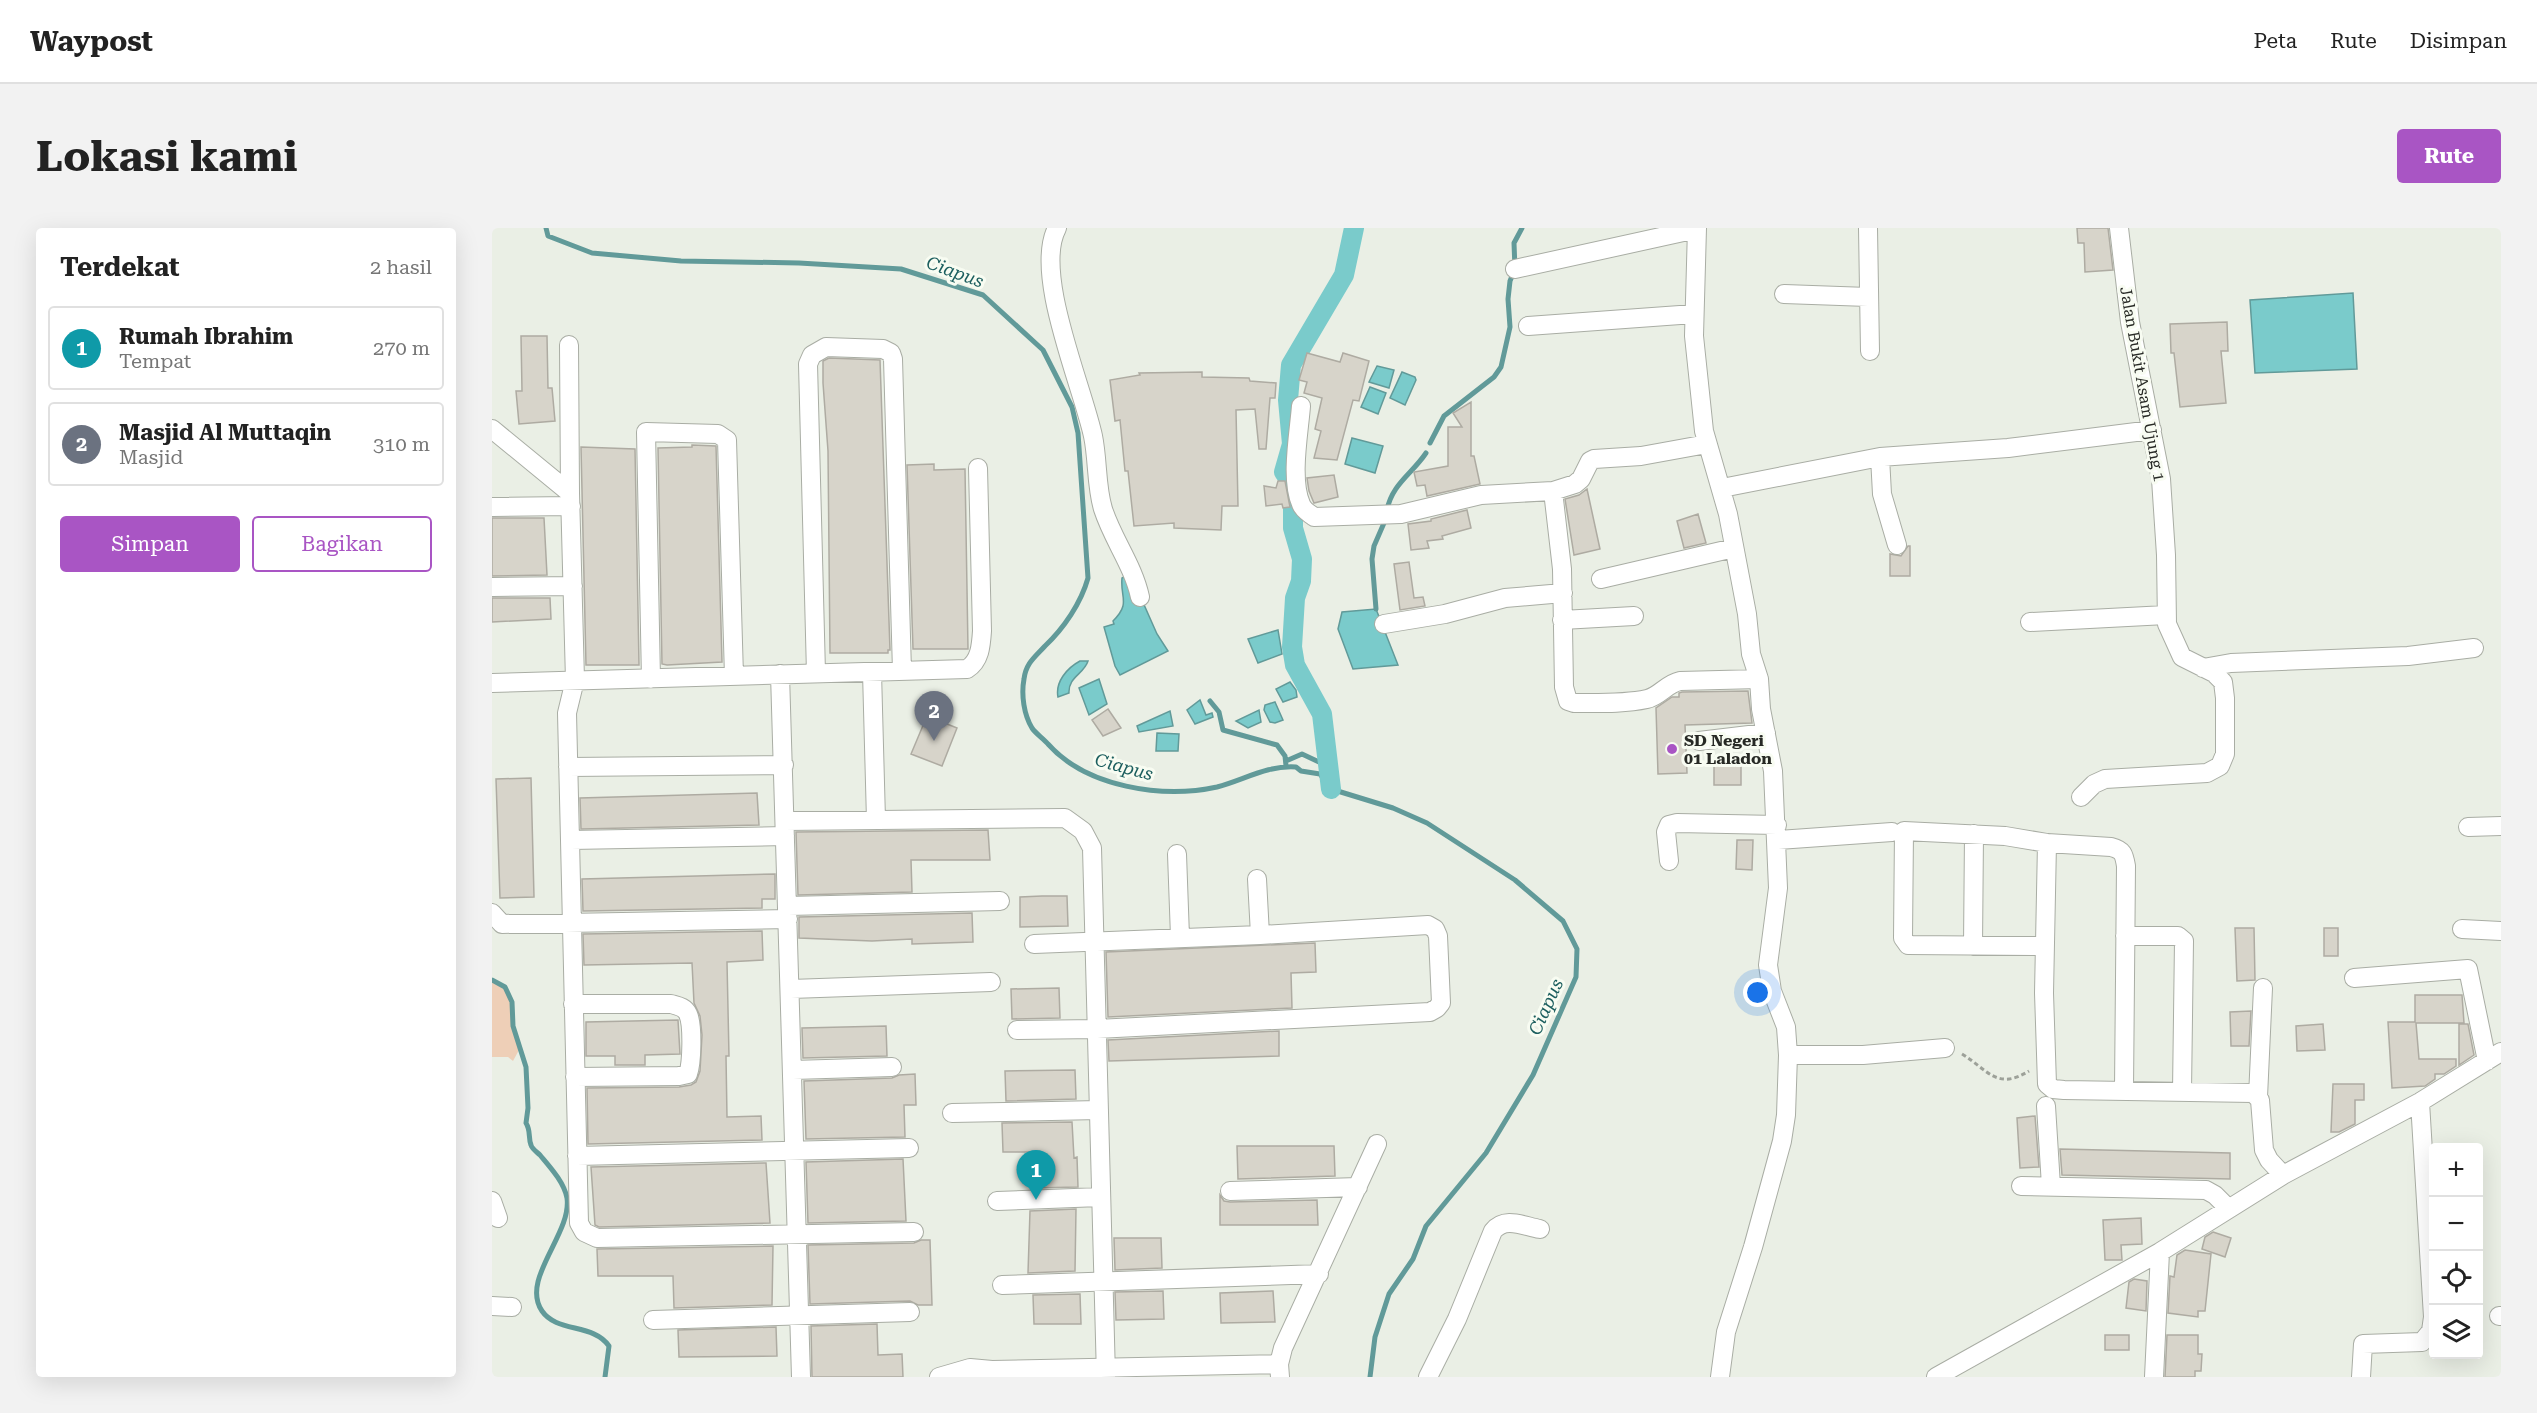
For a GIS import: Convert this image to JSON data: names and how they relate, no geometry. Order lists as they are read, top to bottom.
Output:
{
  "streets": {
    "street": ["Jalan Bukit Asam Ujung 1"]
  },
  "water": ["Ciapus"],
  "places": ["SD Negeri 01 Laladon"],
  "page": {
    "header": "Waypost",
    "nav": ["Peta", "Rute", "Disimpan"],
    "buttons": [
      "Rute",
      ["Simpan", "Bagikan"]
    ],
    "title": "Lokasi kami",
    "heading": ["Terdekat", "2 hasil"],
    "list": [
      {
        "mark": "1",
        "name": "Rumah Ibrahim",
        "note": "Tempat",
        "value": "270 m"
      },
      {
        "mark": "2",
        "name": "Masjid Al Muttaqin",
        "note": "Masjid",
        "value": "310 m"
      }
    ],
    "pins": ["2", "1"],
    "map_buttons": ["+", "−"]
  }
}
